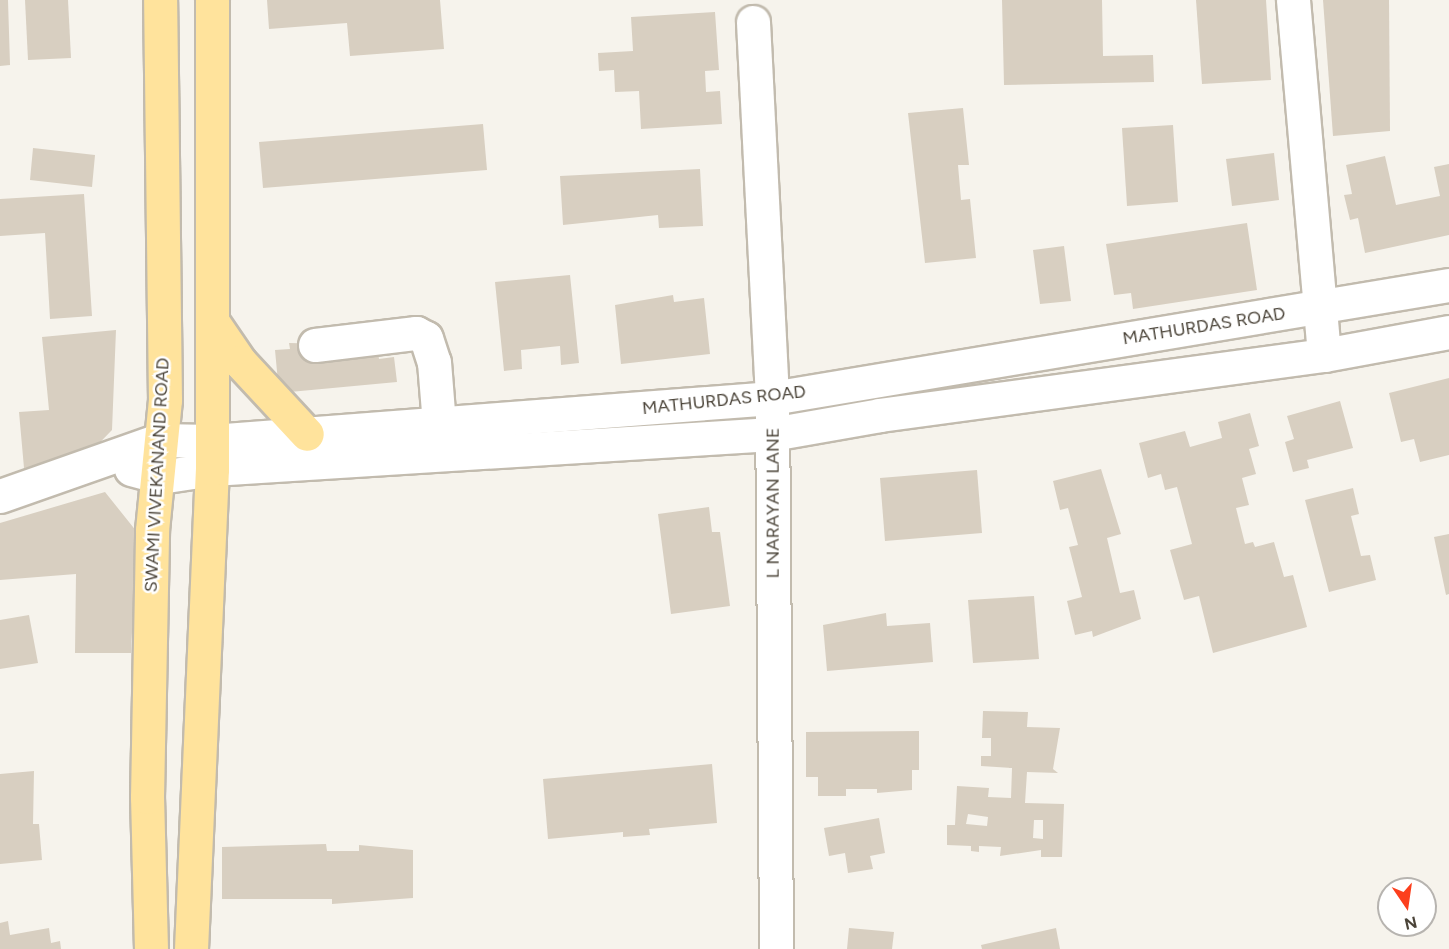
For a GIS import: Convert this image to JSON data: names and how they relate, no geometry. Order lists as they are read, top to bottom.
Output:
{
  "streets": {
    "main road": ["SWAMI VIVEKANAND ROAD"],
    "street": ["MATHURDAS ROAD", "L NARAYAN LANE"]
  },
  "crossings": [
    ["MATHURDAS ROAD", "SWAMI VIVEKANAND ROAD"],
    ["MATHURDAS ROAD", "L NARAYAN LANE"]
  ],
  "north": "bottom"
}
